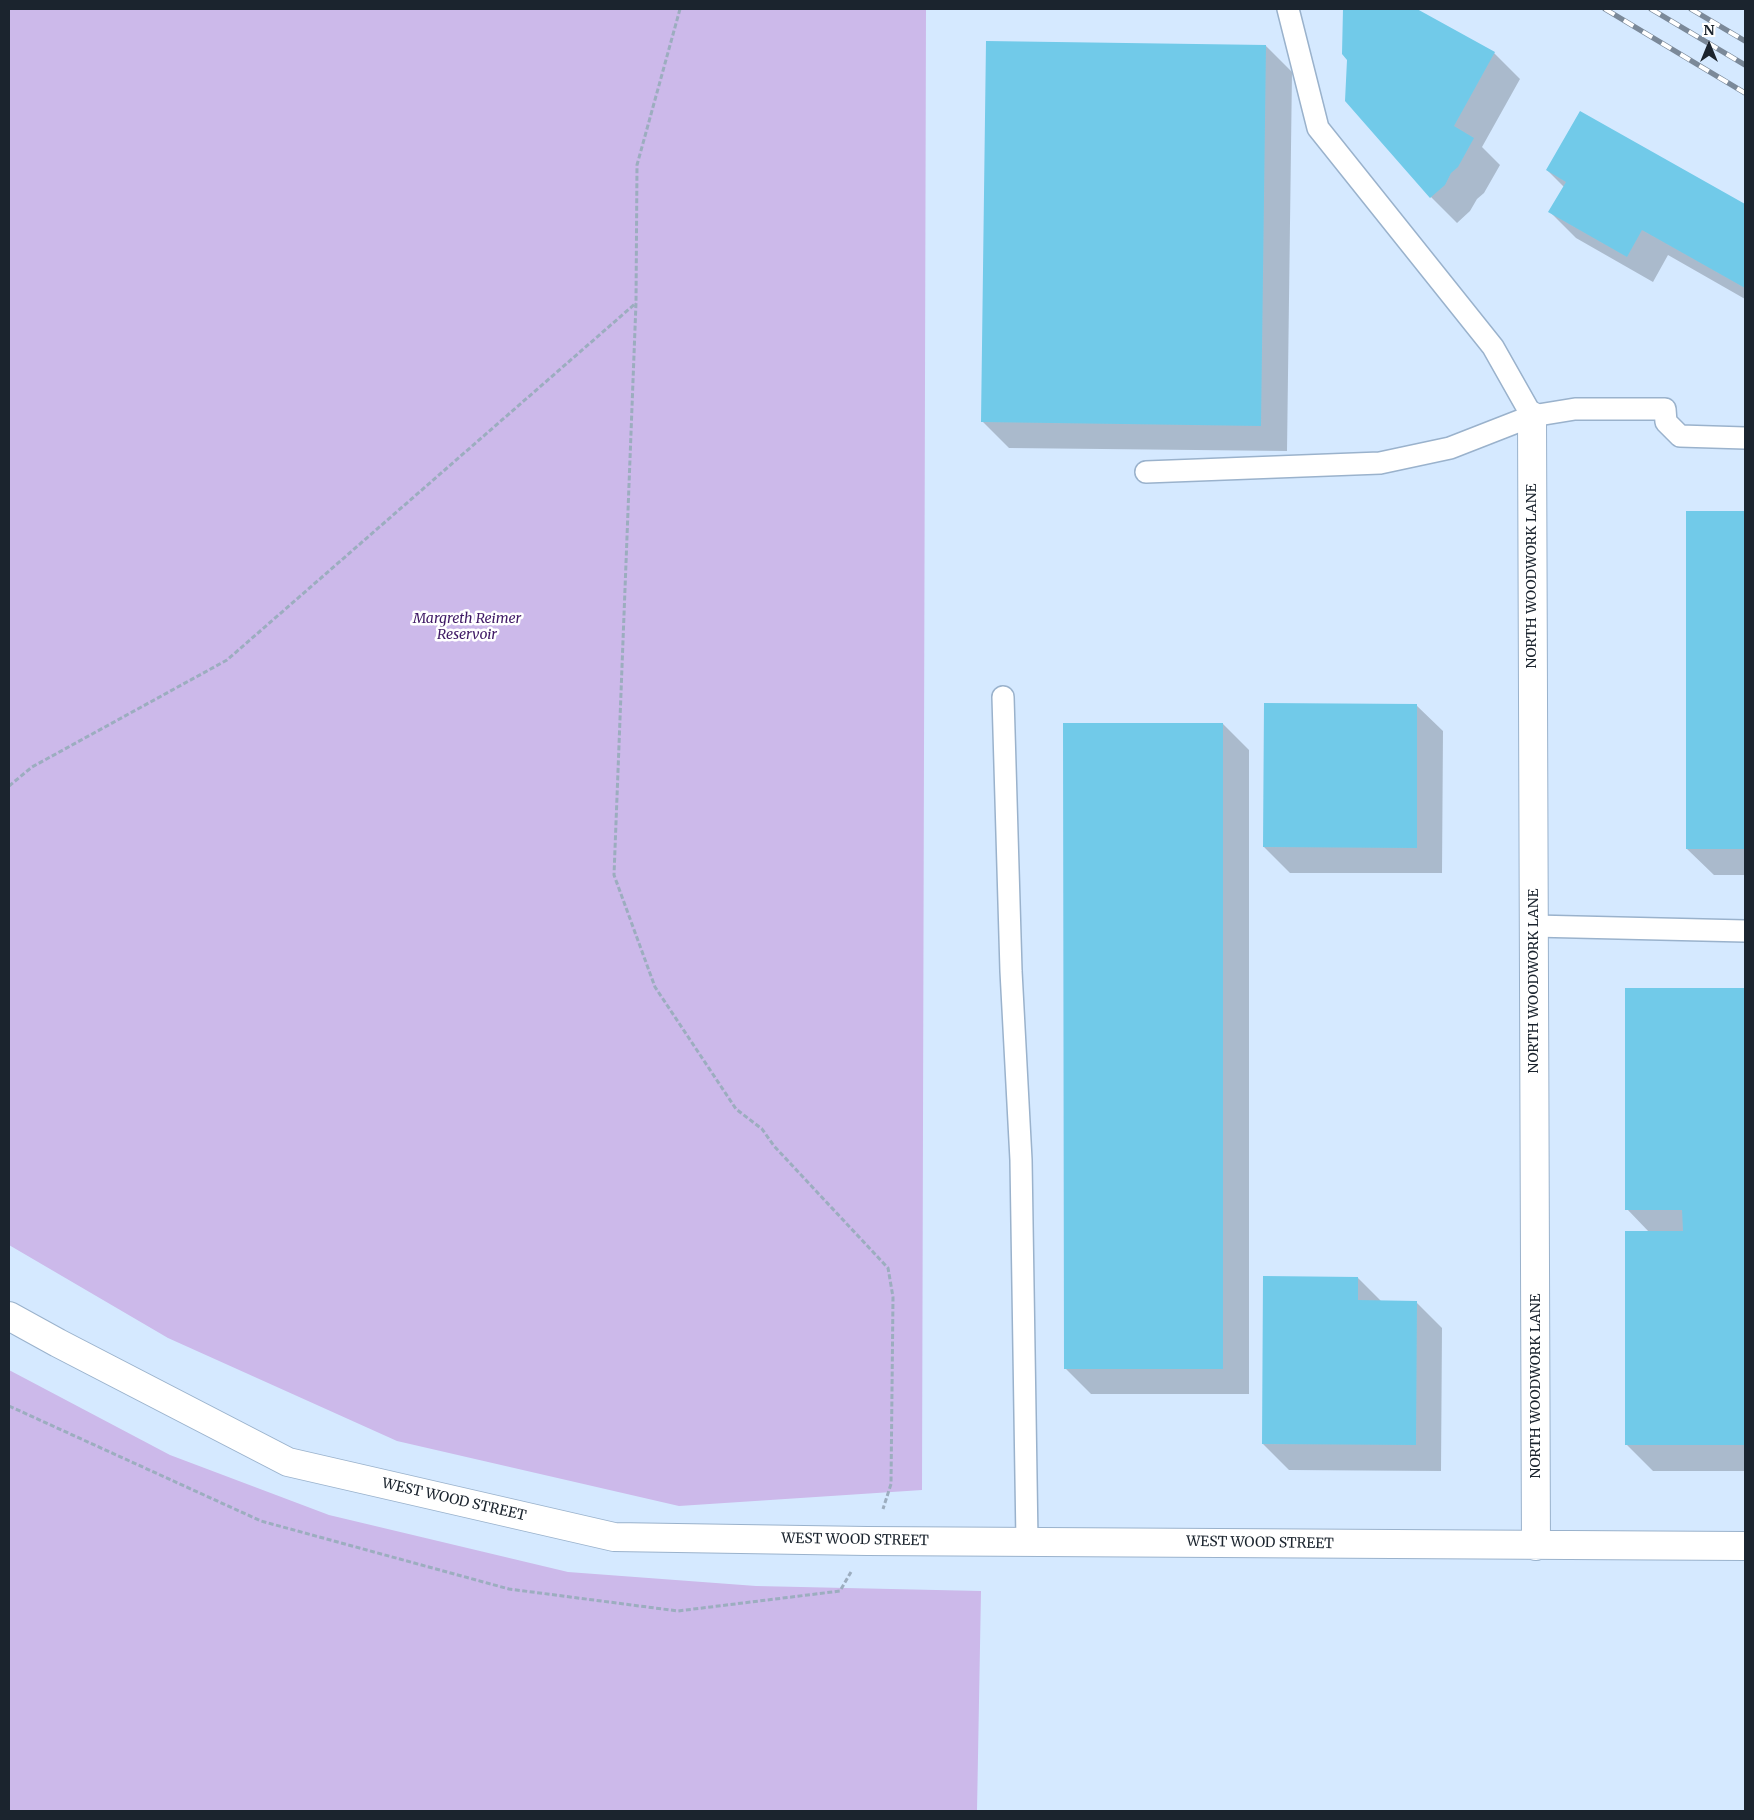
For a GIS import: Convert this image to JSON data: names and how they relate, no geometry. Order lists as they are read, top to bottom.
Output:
{
  "streets": {
    "street": ["NORTH WOODWORK LANE", "WEST WOOD STREET"]
  },
  "crossings": [
    ["NORTH WOODWORK LANE", "WEST WOOD STREET"]
  ],
  "parks": ["Margreth Reimer Reservoir"],
  "north": "top"
}
